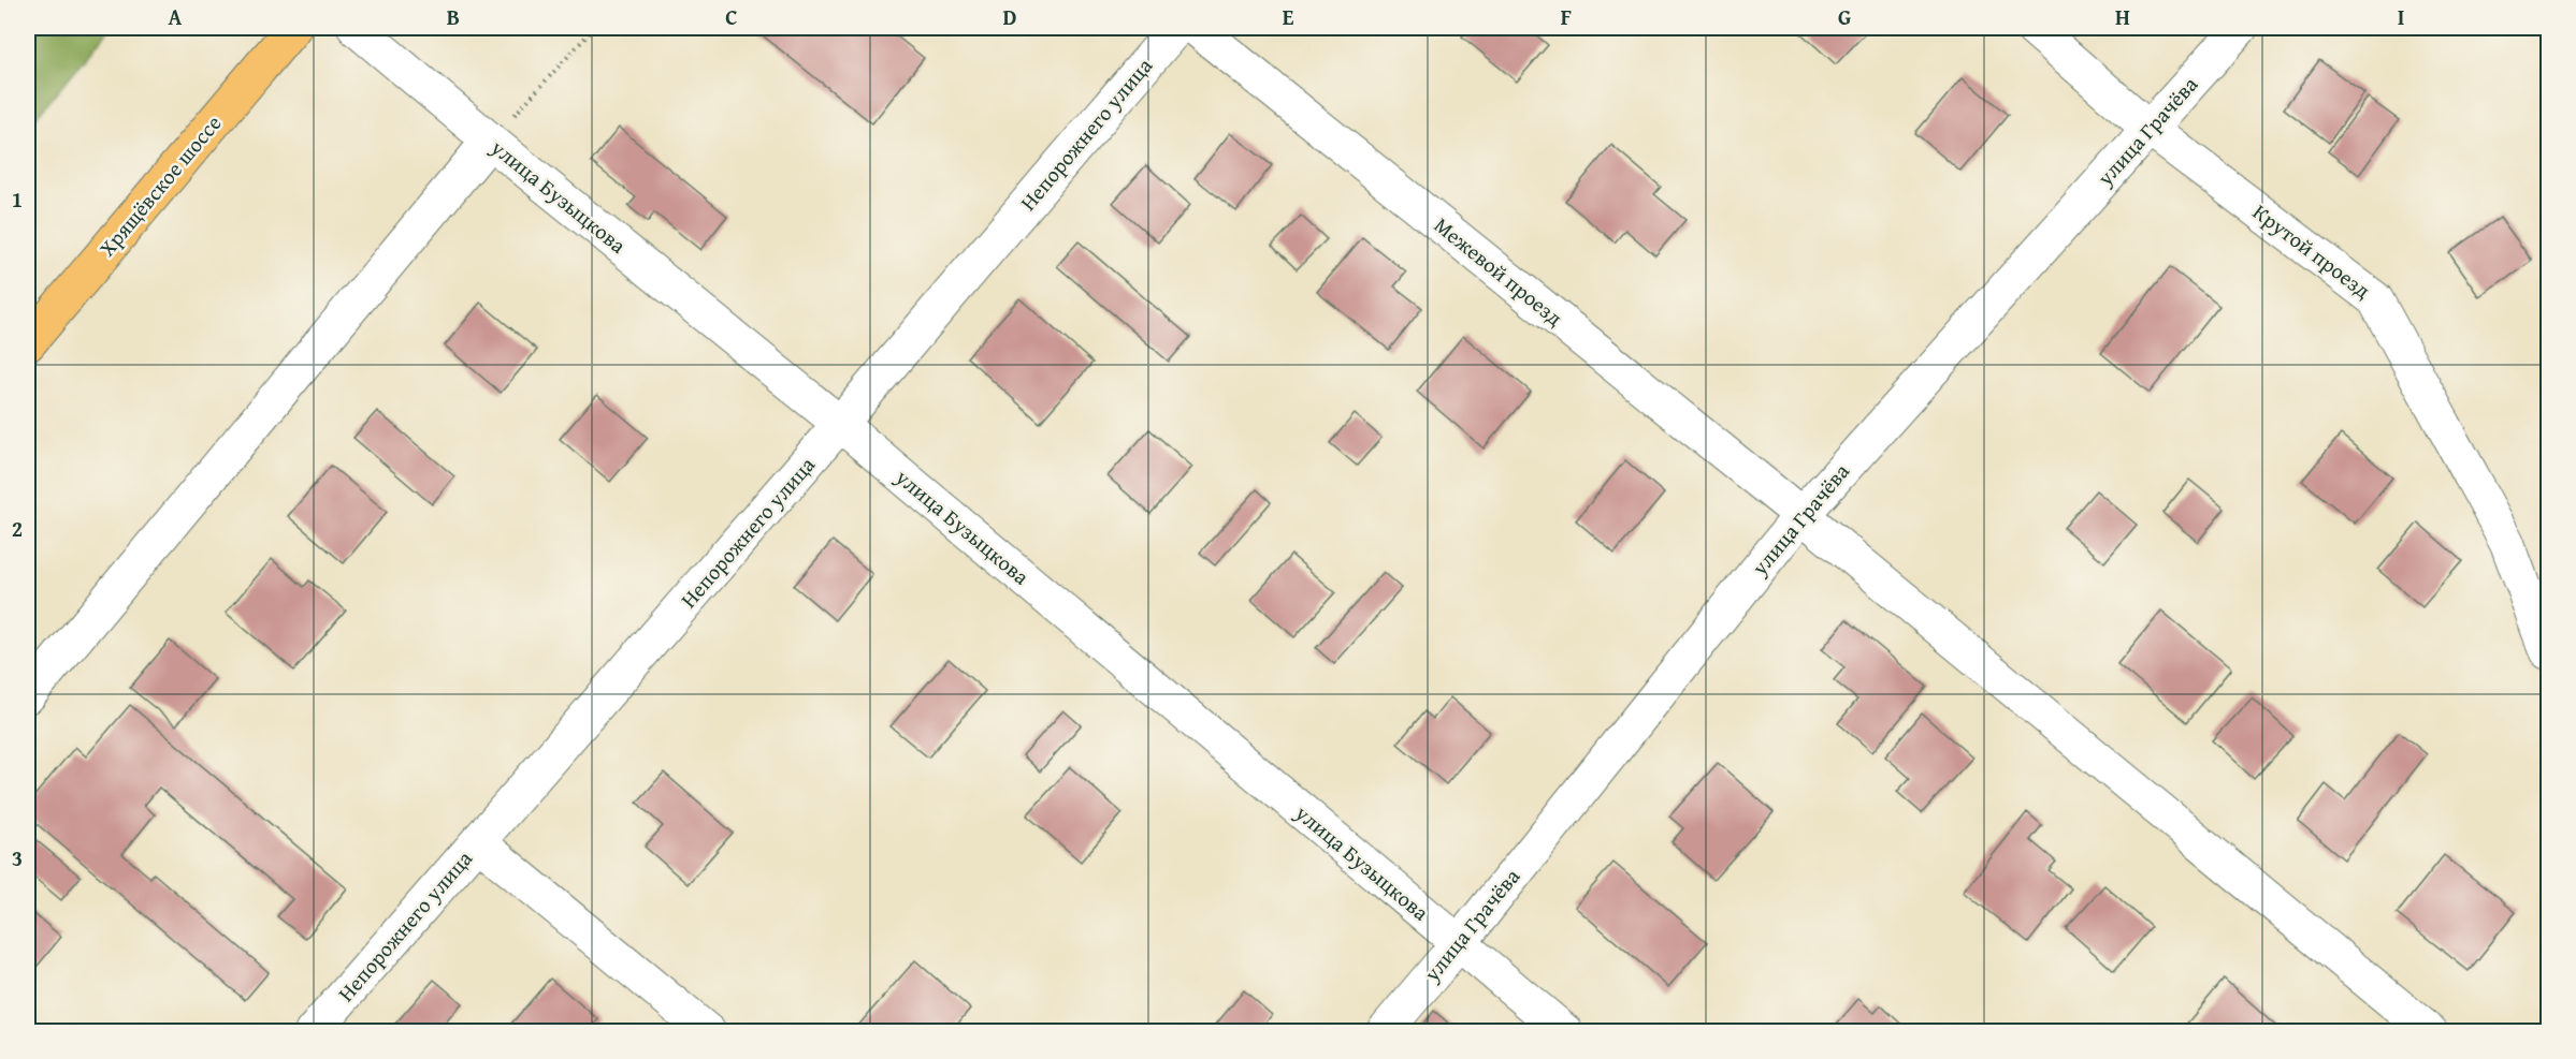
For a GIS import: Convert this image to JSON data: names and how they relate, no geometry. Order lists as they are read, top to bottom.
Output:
{
  "streets": {
    "main road": ["Хрящёвское шоссе"],
    "street": [
      "улица Грачёва",
      "Непорожнего улица",
      "улица Бузыцкова",
      "Крутой проезд",
      "Межевой проезд"
    ]
  },
  "crossings": [
    ["улица Грачёва", "улица Бузыцкова"],
    ["улица Грачёва", "Крутой проезд"],
    ["улица Грачёва", "Межевой проезд"],
    ["Непорожнего улица", "улица Бузыцкова"]
  ],
  "grid": {
    "columns": [
      "A",
      "B",
      "C",
      "D",
      "E",
      "F",
      "G",
      "H",
      "I"
    ],
    "rows": ["1", "2", "3"]
  }
}
